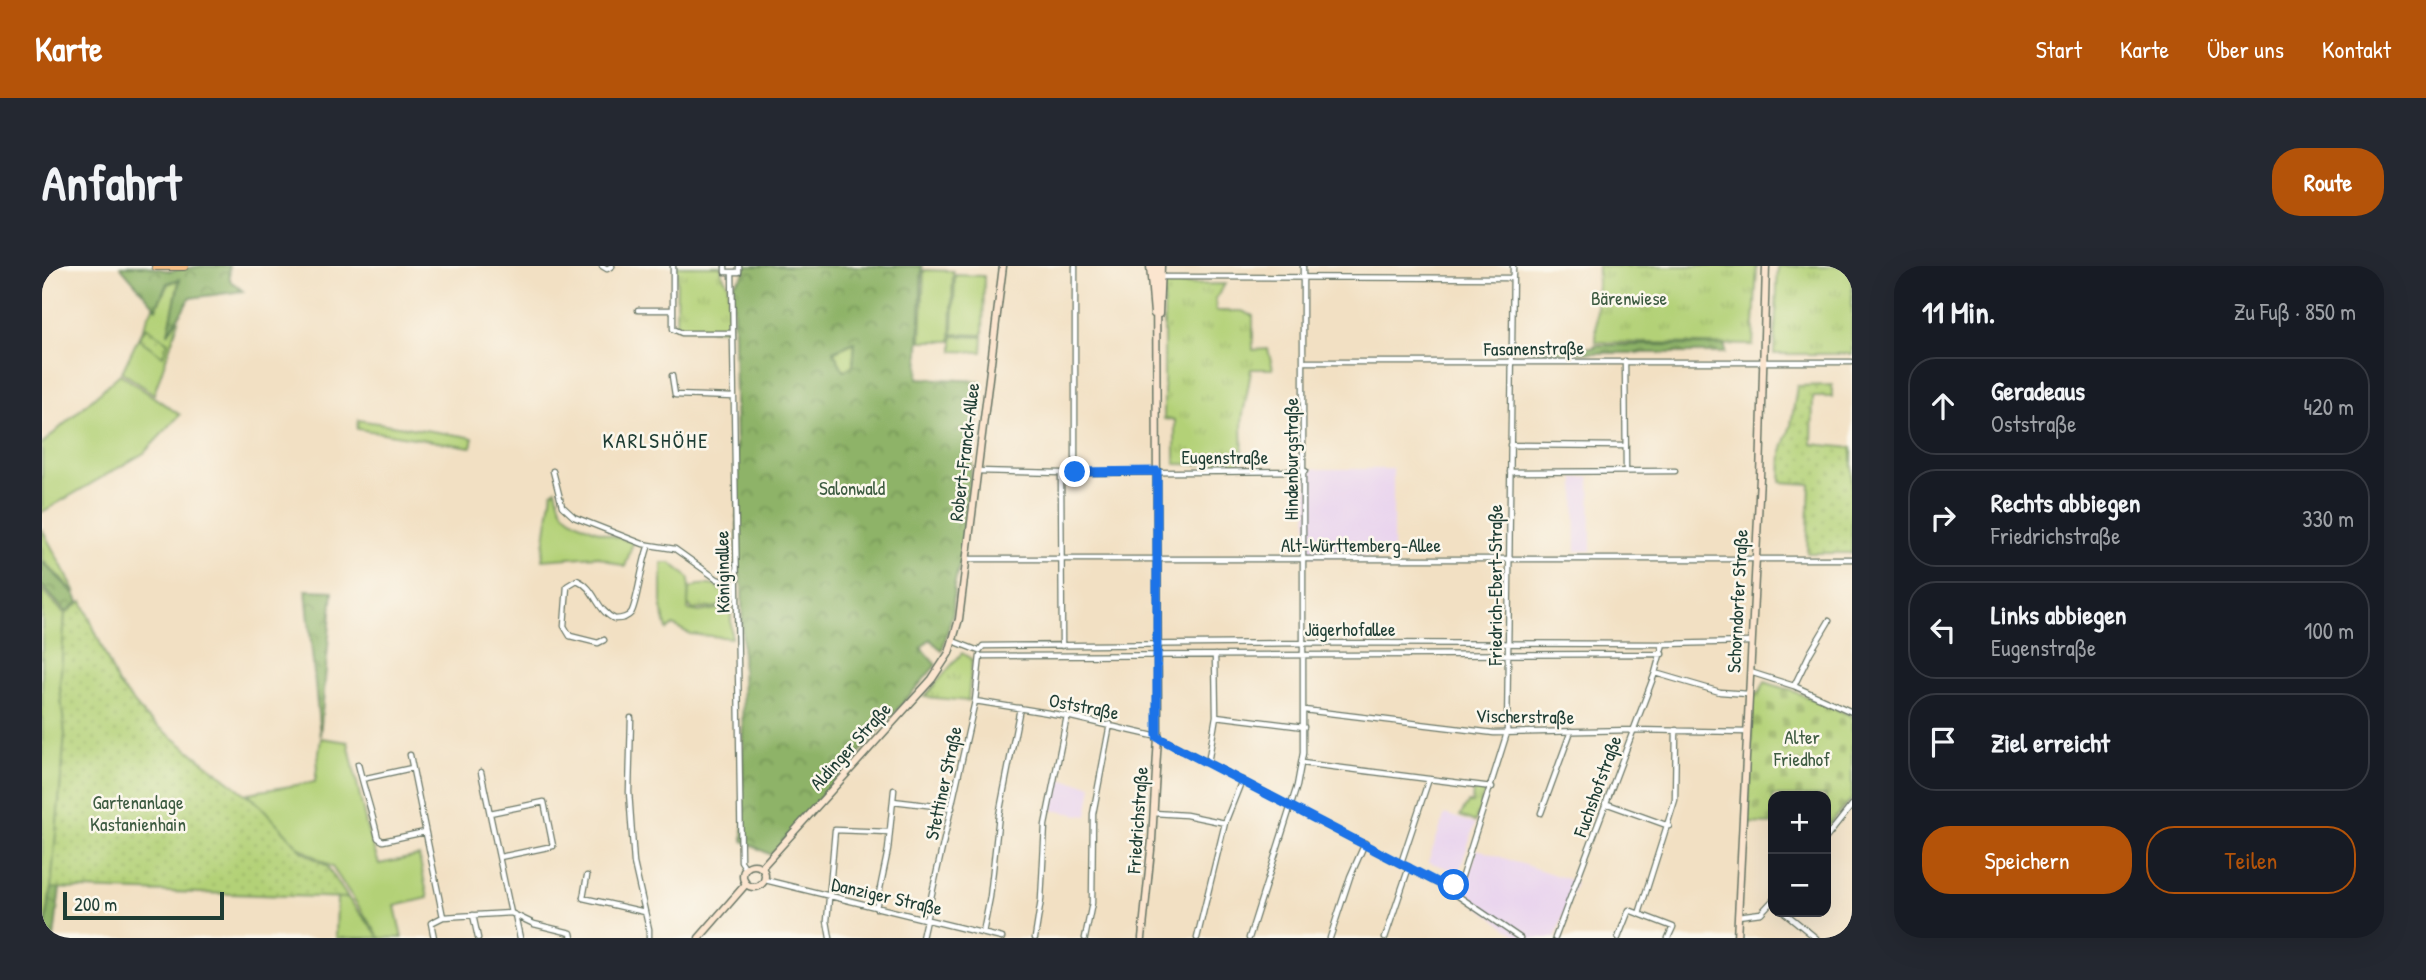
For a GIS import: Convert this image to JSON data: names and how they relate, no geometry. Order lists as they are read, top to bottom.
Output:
{
  "streets": {
    "main road": [
      "Robert-Franck-Allee",
      "Schorndorfer Straße",
      "Aldinger Straße",
      "Friedrichstraße"
    ],
    "street": [
      "Fasanenstraße",
      "Eugenstraße",
      "Hindenburgstraße",
      "Alt-Württemberg-Allee",
      "Königinallee",
      "Friedrich-Ebert-Straße",
      "Jägerhofallee",
      "Oststraße",
      "Vischerstraße",
      "Stettiner Straße",
      "Fuchshofstraße",
      "Danziger Straße"
    ]
  },
  "crossings": [
    ["Fasanenstraße", "Hindenburgstraße"],
    ["Fasanenstraße", "Friedrich-Ebert-Straße"],
    ["Fasanenstraße", "Schorndorfer Straße"],
    ["Robert-Franck-Allee", "Eugenstraße"],
    ["Robert-Franck-Allee", "Alt-Württemberg-Allee"],
    ["Robert-Franck-Allee", "Jägerhofallee"],
    ["Robert-Franck-Allee", "Aldinger Straße"],
    ["Eugenstraße", "Hindenburgstraße"],
    ["Eugenstraße", "Friedrichstraße"],
    ["Hindenburgstraße", "Alt-Württemberg-Allee"],
    ["Hindenburgstraße", "Jägerhofallee"],
    ["Hindenburgstraße", "Oststraße"],
    ["Hindenburgstraße", "Vischerstraße"],
    ["Alt-Württemberg-Allee", "Friedrich-Ebert-Straße"],
    ["Alt-Württemberg-Allee", "Schorndorfer Straße"],
    ["Alt-Württemberg-Allee", "Friedrichstraße"],
    ["Königinallee", "Aldinger Straße"],
    ["Königinallee", "Danziger Straße"],
    ["Friedrich-Ebert-Straße", "Jägerhofallee"],
    ["Friedrich-Ebert-Straße", "Oststraße"],
    ["Friedrich-Ebert-Straße", "Vischerstraße"],
    ["Schorndorfer Straße", "Jägerhofallee"],
    ["Schorndorfer Straße", "Vischerstraße"],
    ["Jägerhofallee", "Aldinger Straße"],
    ["Jägerhofallee", "Stettiner Straße"],
    ["Jägerhofallee", "Fuchshofstraße"],
    ["Jägerhofallee", "Friedrichstraße"],
    ["Oststraße", "Stettiner Straße"],
    ["Oststraße", "Friedrichstraße"],
    ["Vischerstraße", "Fuchshofstraße"],
    ["Aldinger Straße", "Danziger Straße"],
    ["Stettiner Straße", "Danziger Straße"]
  ],
  "districts": ["KARLSHÖHE"],
  "parks": [
    "Bärenwiese",
    "Salonwald",
    "Alter Friedhof",
    "Gartenanlage Kastanienhain"
  ],
  "scale_bar": "200 m",
  "page": {
    "header": "Karte",
    "nav": [
      "Start",
      "Karte",
      "Über uns",
      "Kontakt"
    ],
    "buttons": [
      "Route",
      ["Speichern", "Teilen"]
    ],
    "title": "Anfahrt",
    "heading": ["11 Min.", "Zu Fuß · 850 m"],
    "list": [
      ["Geradeaus", "Oststraße", "420 m"],
      ["Rechts abbiegen", "Friedrichstraße", "330 m"],
      ["Links abbiegen", "Eugenstraße", "100 m"],
      "Ziel erreicht"
    ],
    "map_buttons": ["+", "−"],
    "scale": "200 m"
  }
}
